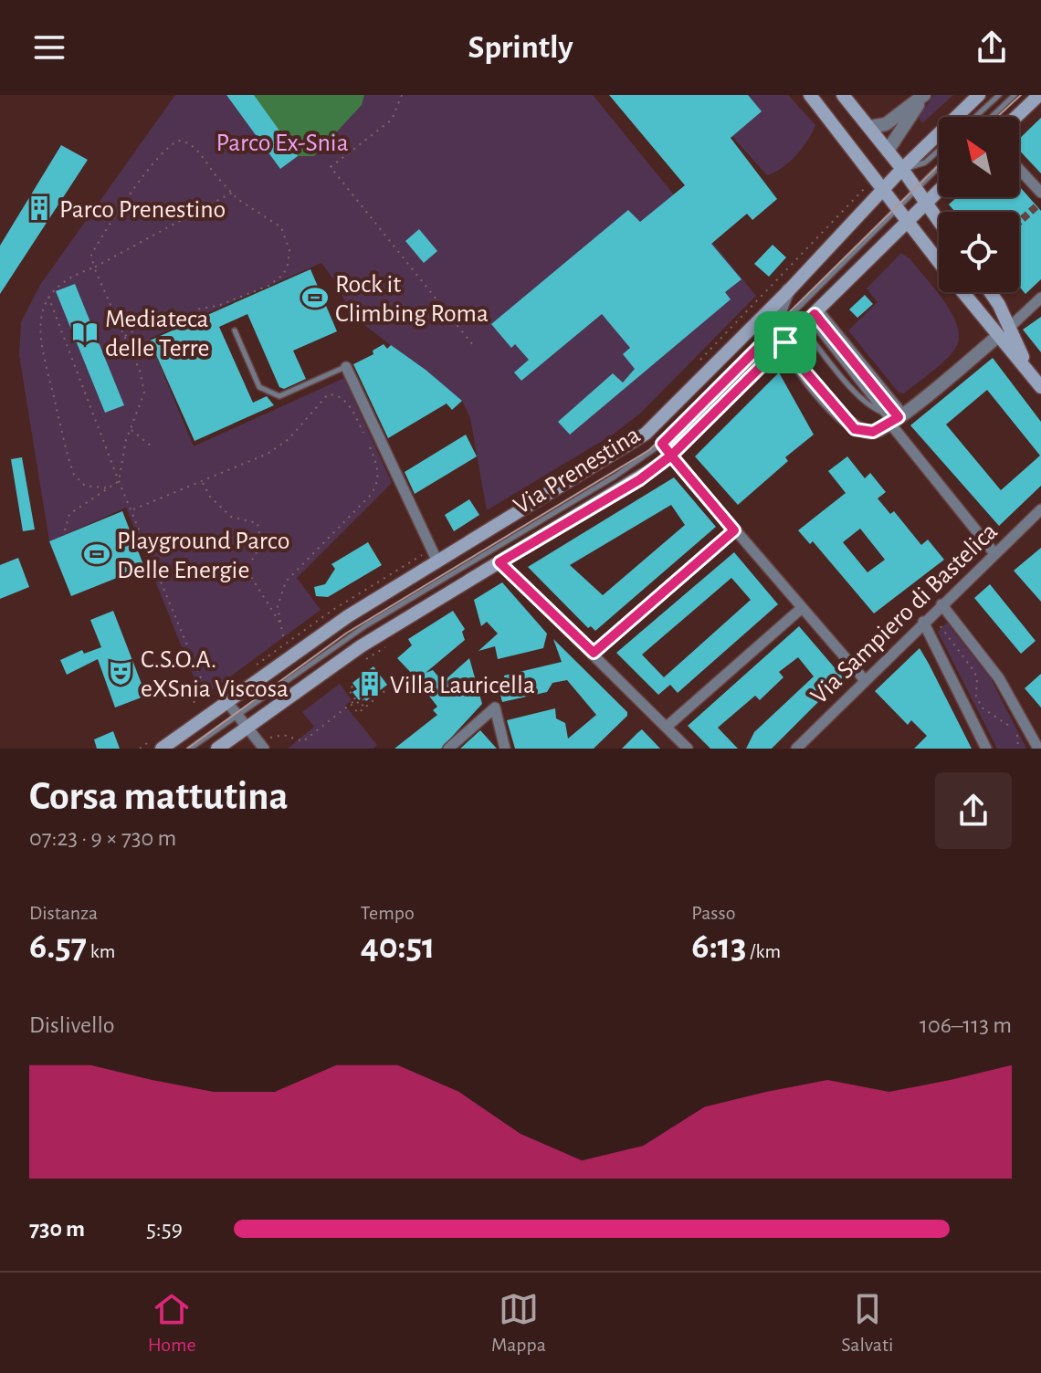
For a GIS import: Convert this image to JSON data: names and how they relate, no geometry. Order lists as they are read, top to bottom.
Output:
{
  "streets": {
    "main road": ["Via Prenestina"],
    "street": ["Via Sampiero di Bastelica"]
  },
  "parks": ["Parco Ex-Snia"],
  "places": {
    "building": ["Parco Prenestino", "Villa Lauricella"],
    "sports": ["Rock it Climbing Roma", "Playground Parco Delle Energie"],
    "library": ["Mediateca delle Terre"],
    "theatre": ["C.S.O.A. eXSnia Viscosa"]
  },
  "north": "top left",
  "page": {
    "header": "Sprintly",
    "heading": ["Corsa mattutina", "07:23 · 9 × 730 m"],
    "stats": [
      ["Distanza", "6.57 km"],
      ["Tempo", "40:51"],
      ["Passo", "6:13 /km"]
    ],
    "chart": ["Dislivello", "106–113 m"],
    "list": [
      {
        "name": "730 m",
        "note": "5:59"
      }
    ],
    "tabs": ["Home", "Mappa", "Salvati"]
  }
}
